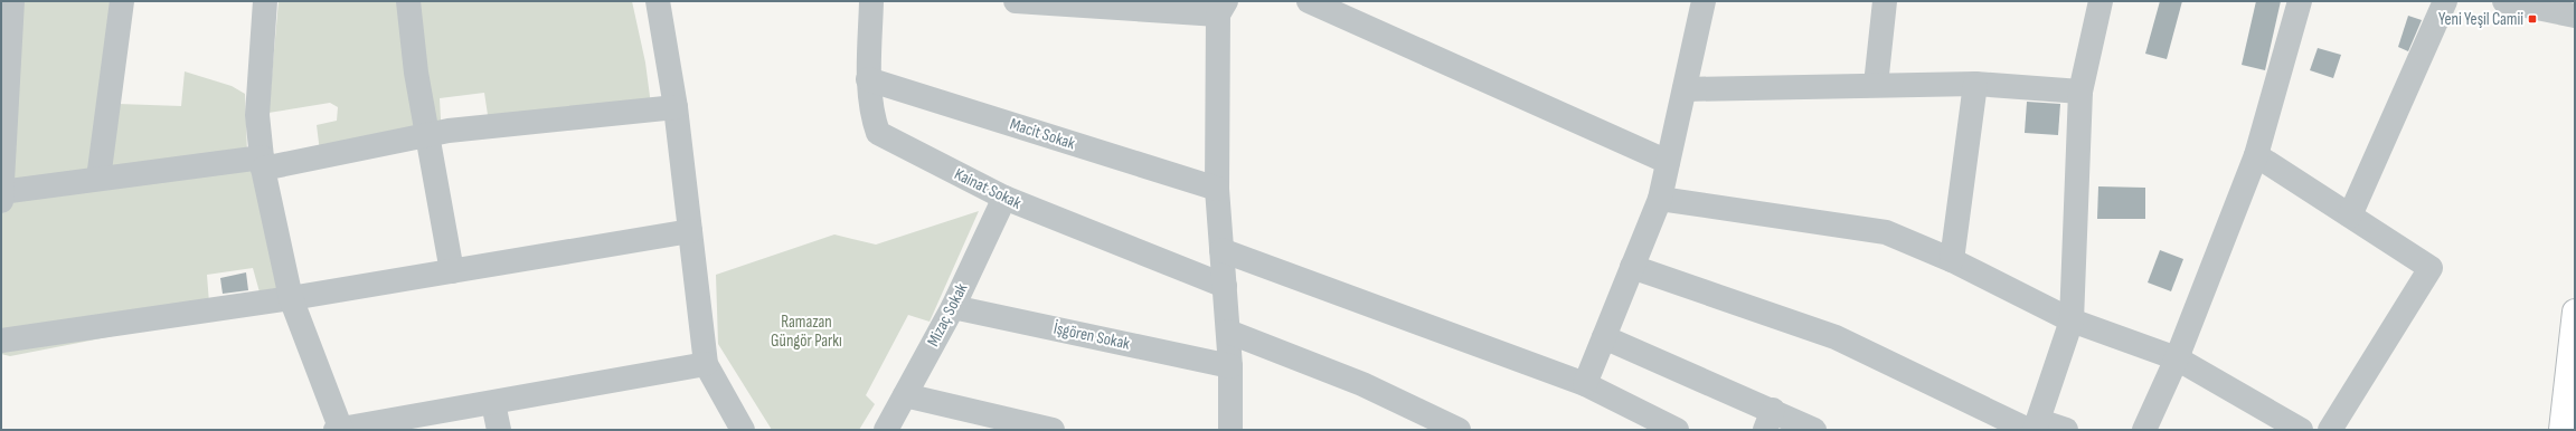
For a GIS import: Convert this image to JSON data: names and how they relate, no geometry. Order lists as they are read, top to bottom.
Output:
{
  "streets": {
    "street": [
      "Macit Sokak",
      "Kainat Sokak",
      "Mizaç Sokak",
      "İşgören Sokak"
    ]
  },
  "crossings": [
    ["Macit Sokak", "Kainat Sokak"],
    ["Kainat Sokak", "Mizaç Sokak"],
    ["Mizaç Sokak", "İşgören Sokak"]
  ],
  "parks": ["Ramazan Güngör Parkı"],
  "places": {
    "transit": ["Yeni Yeşil Camii"]
  }
}
